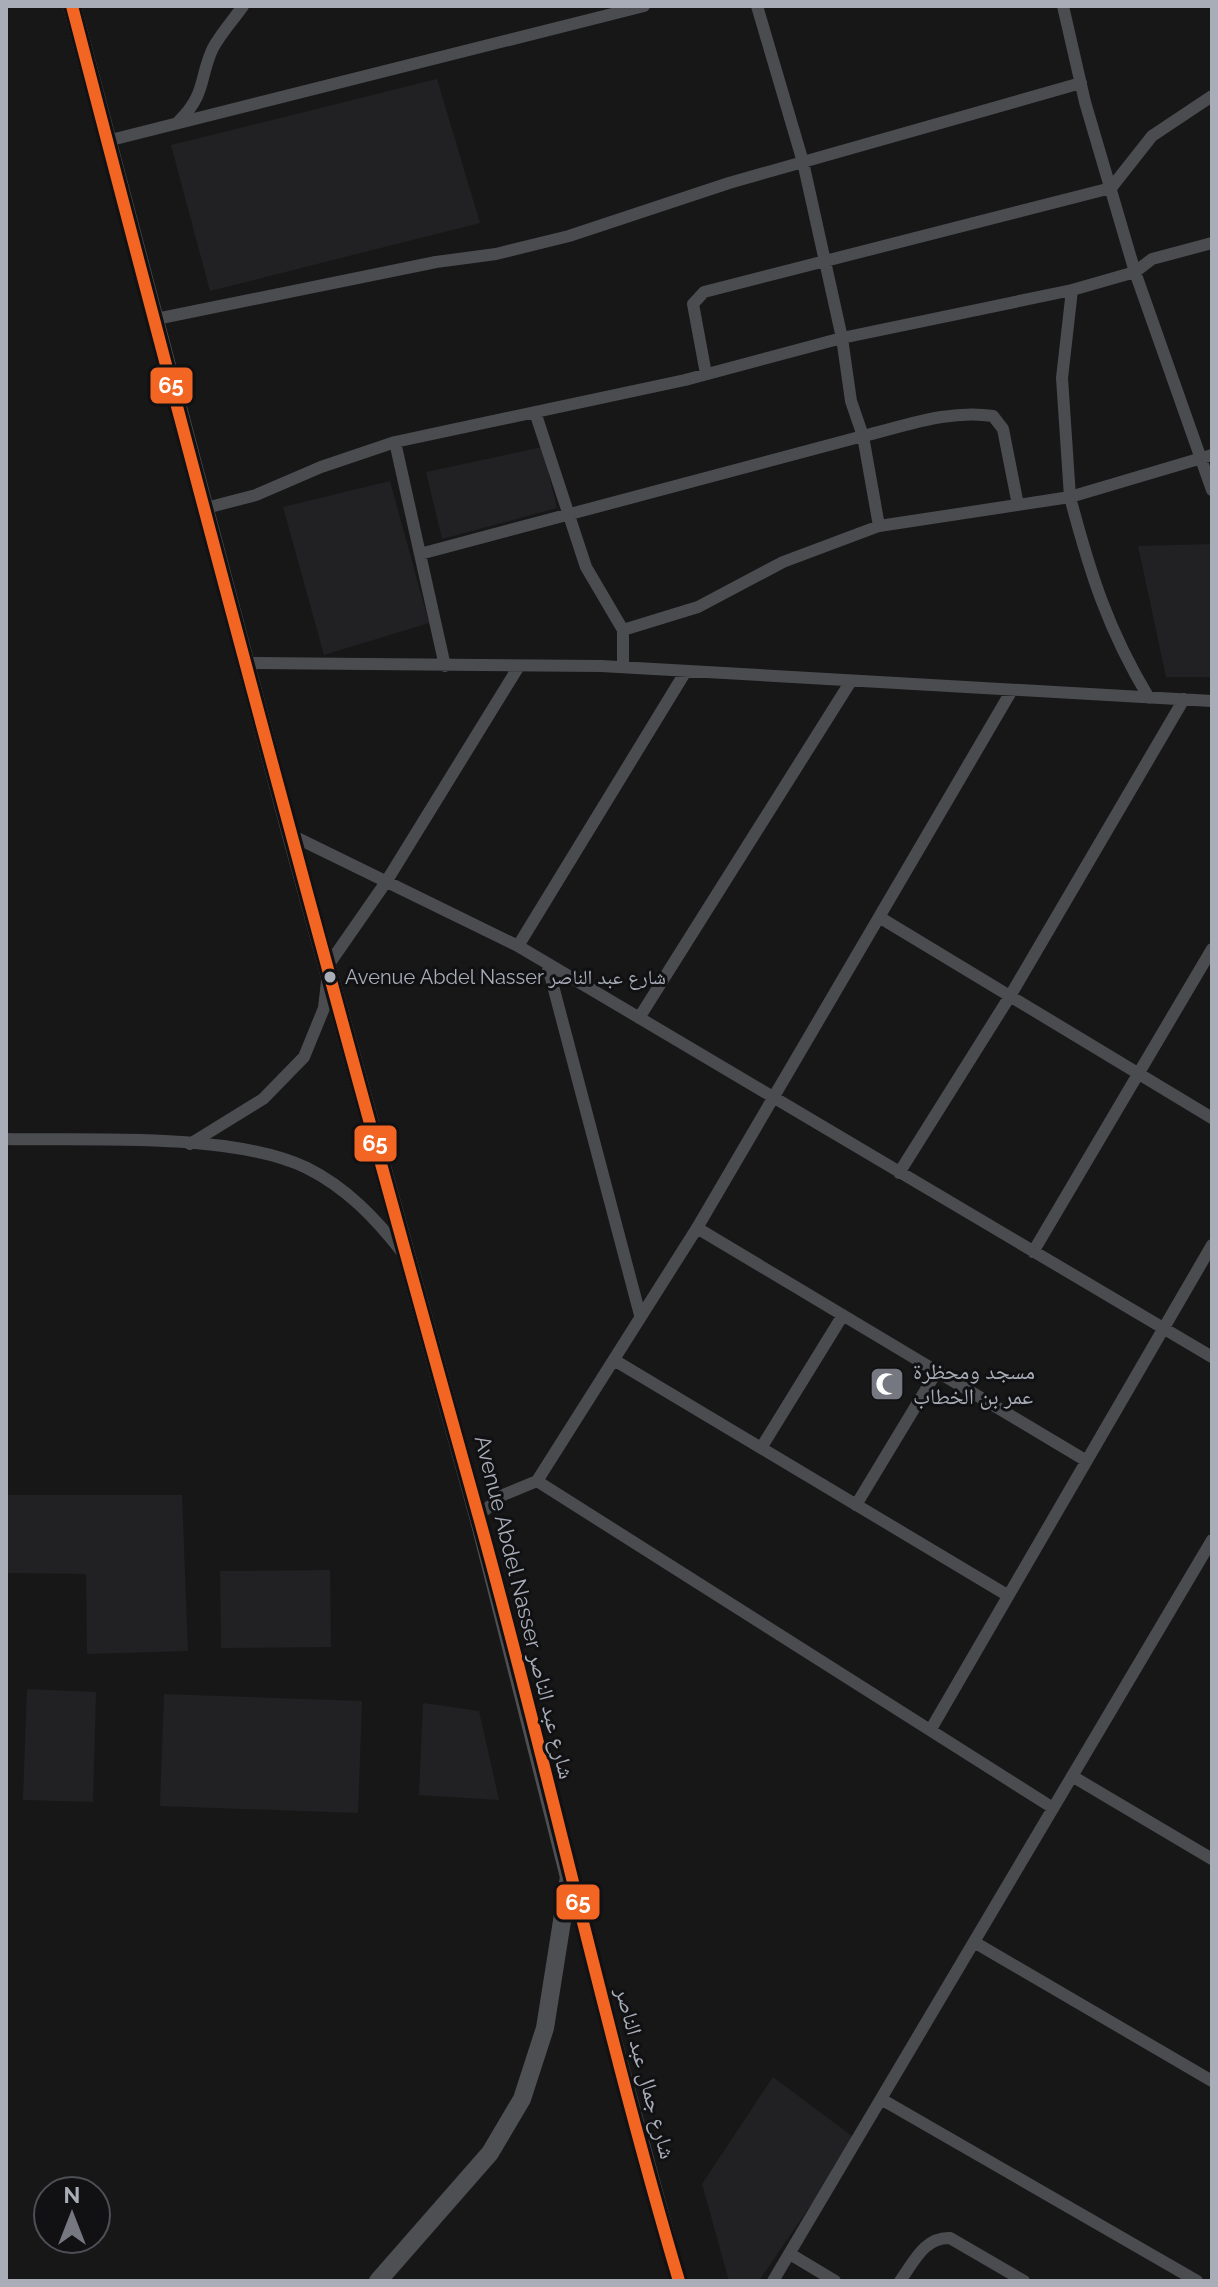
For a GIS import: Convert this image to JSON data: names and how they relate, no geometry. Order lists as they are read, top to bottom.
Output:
{
  "streets": {
    "main road": ["Avenue Abdel Nasser شارع عبد الناصر", "شارع جمال عبد الناصر"]
  },
  "crossings": [
    ["Avenue Abdel Nasser شارع عبد الناصر", "شارع جمال عبد الناصر"]
  ],
  "places": {
    "other": ["Avenue Abdel Nasser شارع عبد الناصر"],
    "mosque": ["مسجد ومحظرة عمر بن الخطاب"]
  },
  "lines": ["transit line 65"],
  "north": "top"
}
